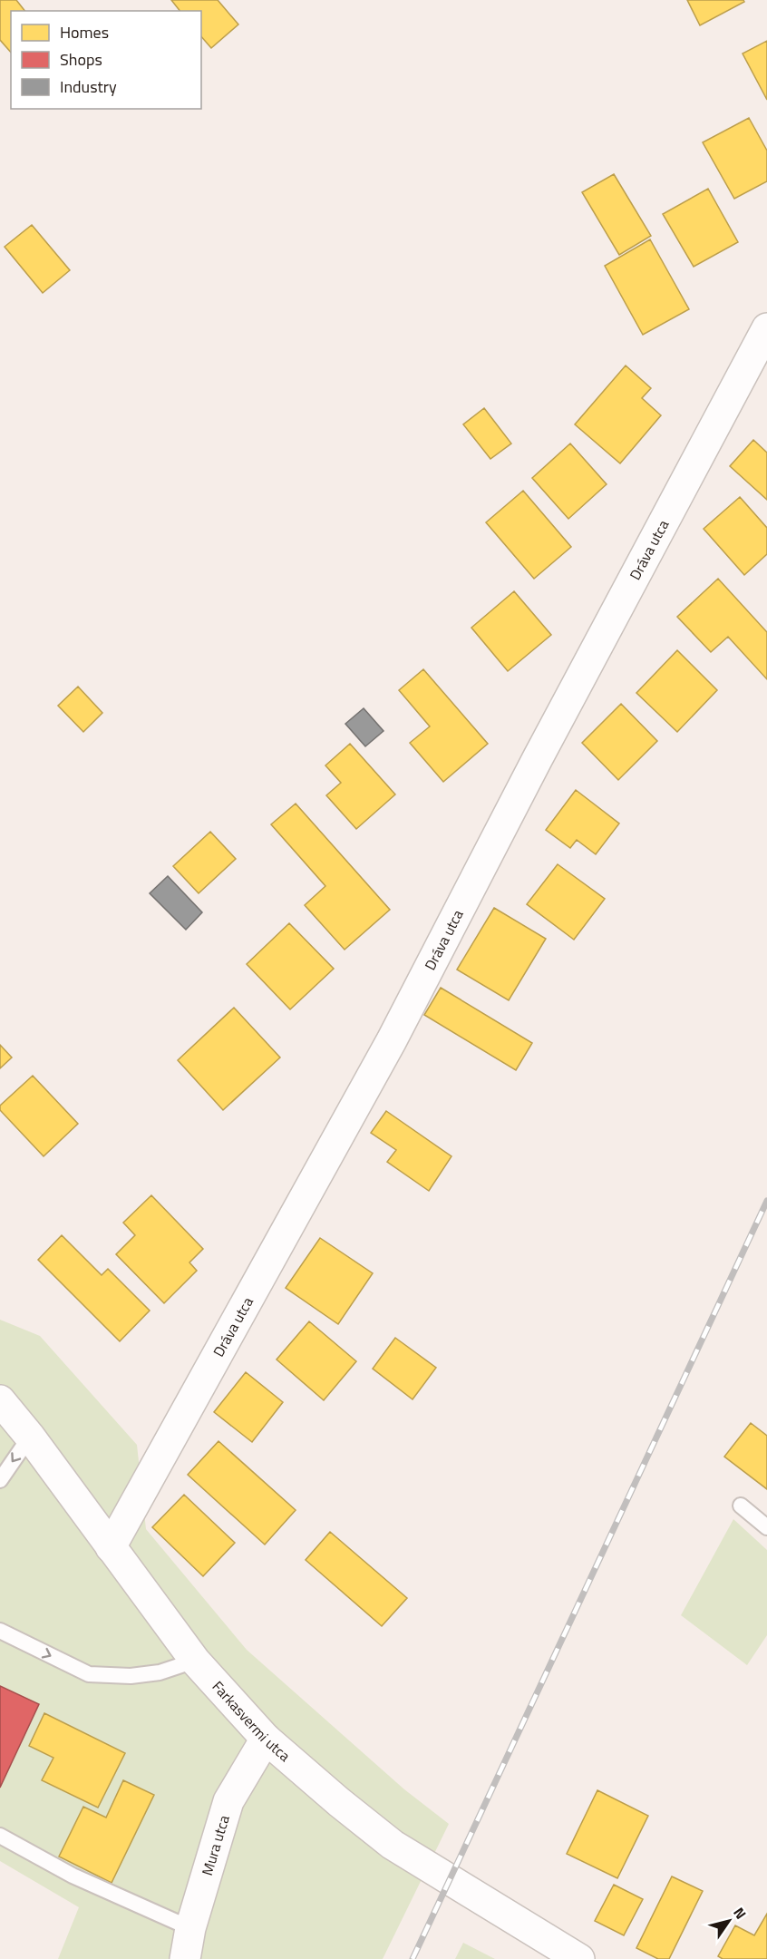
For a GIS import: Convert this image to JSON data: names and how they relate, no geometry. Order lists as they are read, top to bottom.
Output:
{
  "streets": {
    "street": ["Dráva utca", "Farkasvermi utca", "Mura utca"]
  },
  "crossings": [
    ["Dráva utca", "Farkasvermi utca"],
    ["Farkasvermi utca", "Mura utca"]
  ],
  "legend": ["Homes", "Shops", "Industry"],
  "north": "top right"
}
